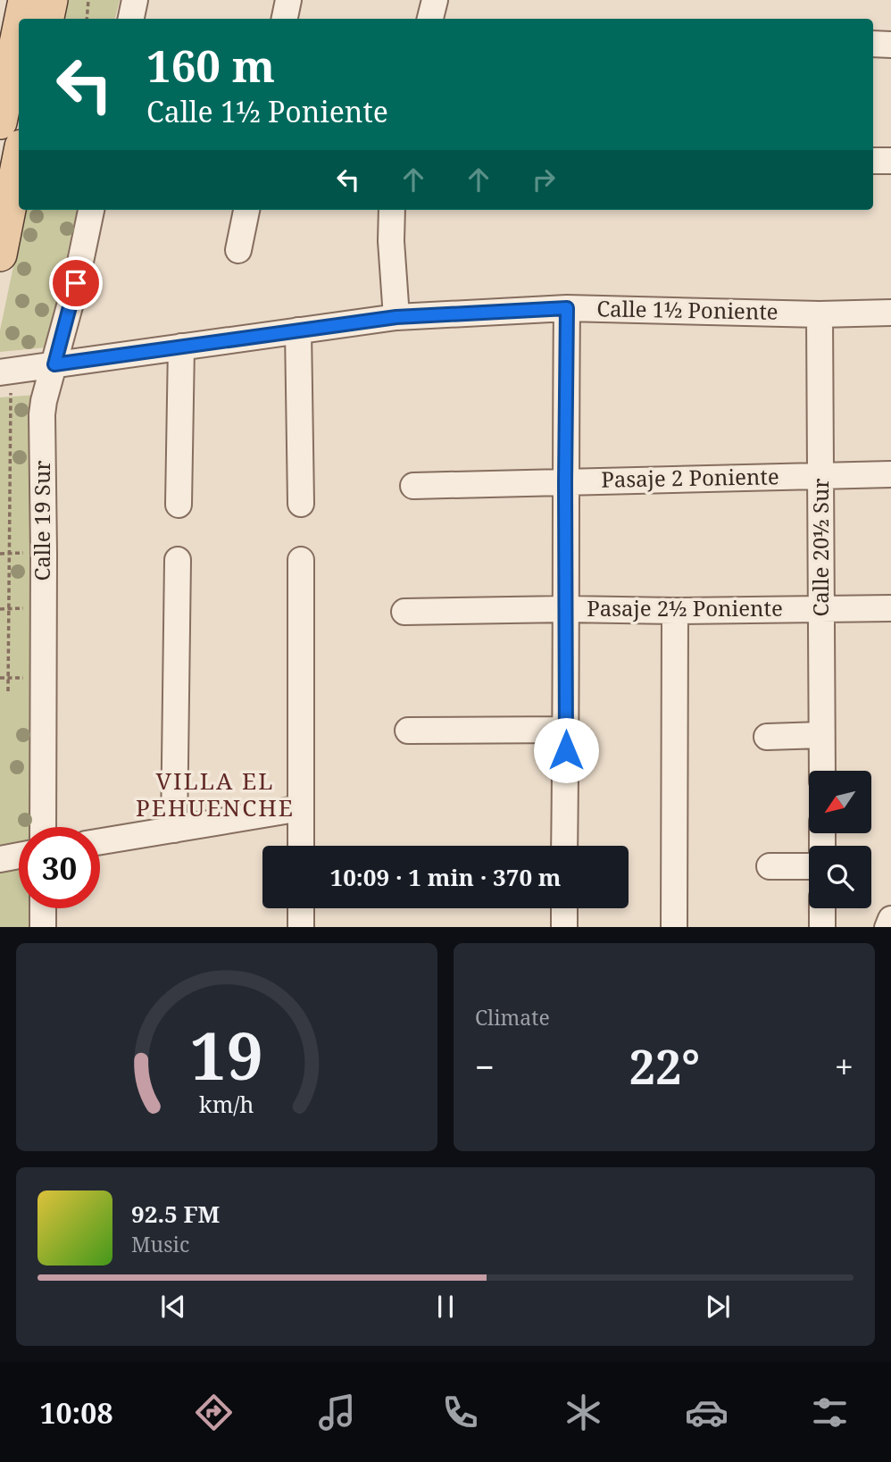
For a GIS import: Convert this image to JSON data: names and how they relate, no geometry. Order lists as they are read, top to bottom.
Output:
{
  "streets": {
    "street": [
      "Calle 1½ Poniente",
      "Pasaje 2 Poniente",
      "Calle 19 Sur",
      "Calle 20½ Sur",
      "Pasaje 2½ Poniente"
    ]
  },
  "crossings": [
    ["Calle 1½ Poniente", "Calle 19 Sur"],
    ["Calle 1½ Poniente", "Calle 20½ Sur"],
    ["Pasaje 2 Poniente", "Calle 20½ Sur"],
    ["Calle 20½ Sur", "Pasaje 2½ Poniente"]
  ],
  "districts": ["VILLA EL PEHUENCHE"],
  "north": "bottom left",
  "page": {
    "turn": ["160 m", "Calle 1½ Poniente"],
    "limit": "30",
    "trip": "10:09 · 1 min · 370 m",
    "tile": "Climate",
    "heat": ["−", "22°", "+"],
    "song": ["92.5 FM", "Music"],
    "tabs": "10:08",
    "gauge": ["19", "km/h"]
  }
}
